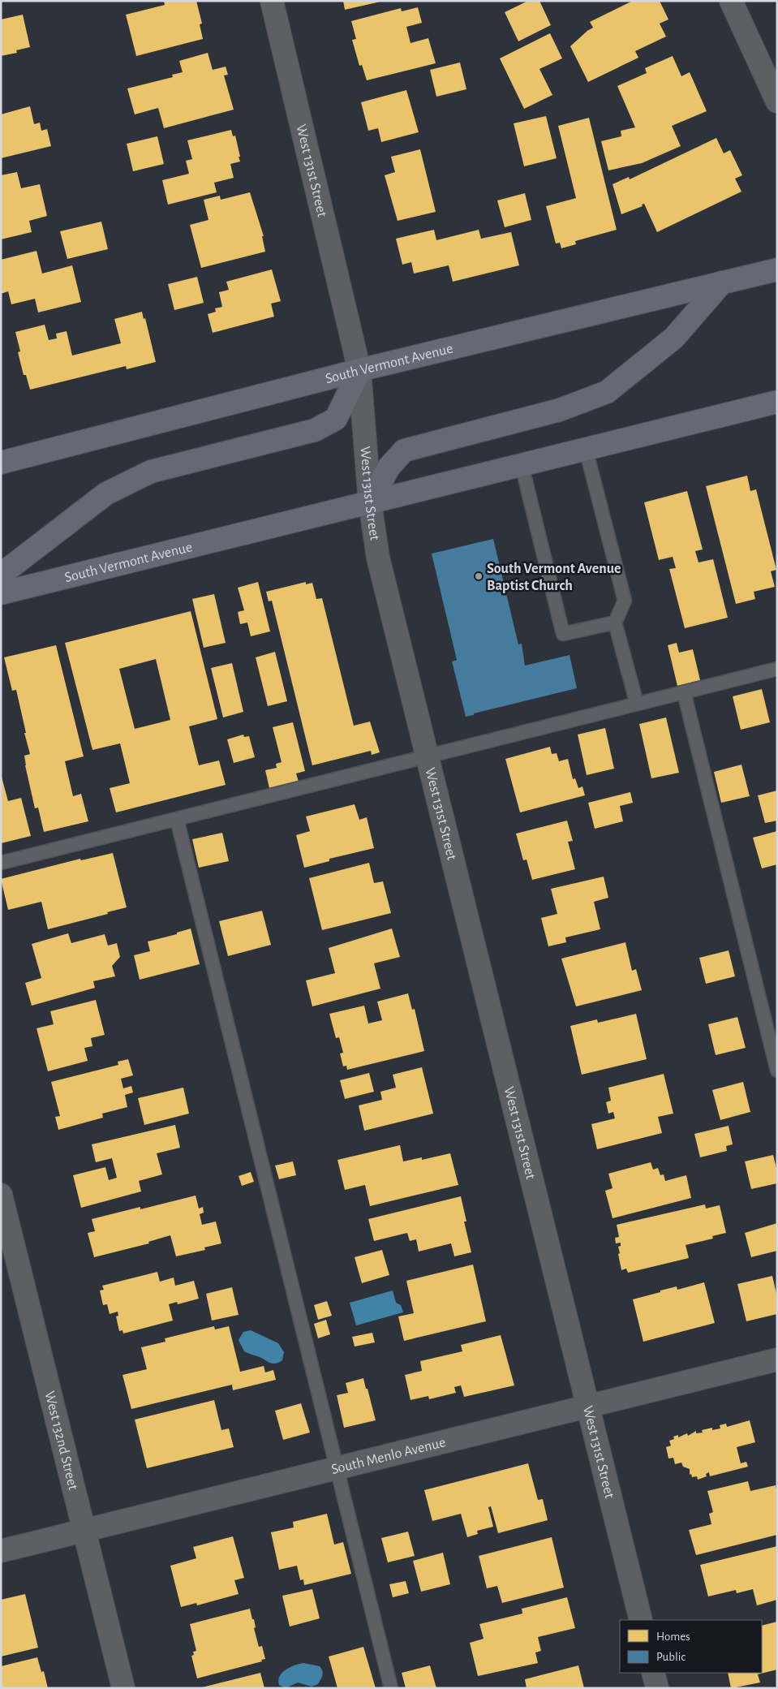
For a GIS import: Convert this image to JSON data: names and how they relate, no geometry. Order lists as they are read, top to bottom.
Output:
{
  "streets": {
    "main road": ["South Vermont Avenue"],
    "street": ["West 131st Street", "West 132nd Street", "South Menlo Avenue"]
  },
  "crossings": [
    ["West 131st Street", "South Vermont Avenue"],
    ["West 131st Street", "South Menlo Avenue"],
    ["West 132nd Street", "South Menlo Avenue"]
  ],
  "places": ["South Vermont Avenue Baptist Church"],
  "legend": ["Homes", "Public"]
}
